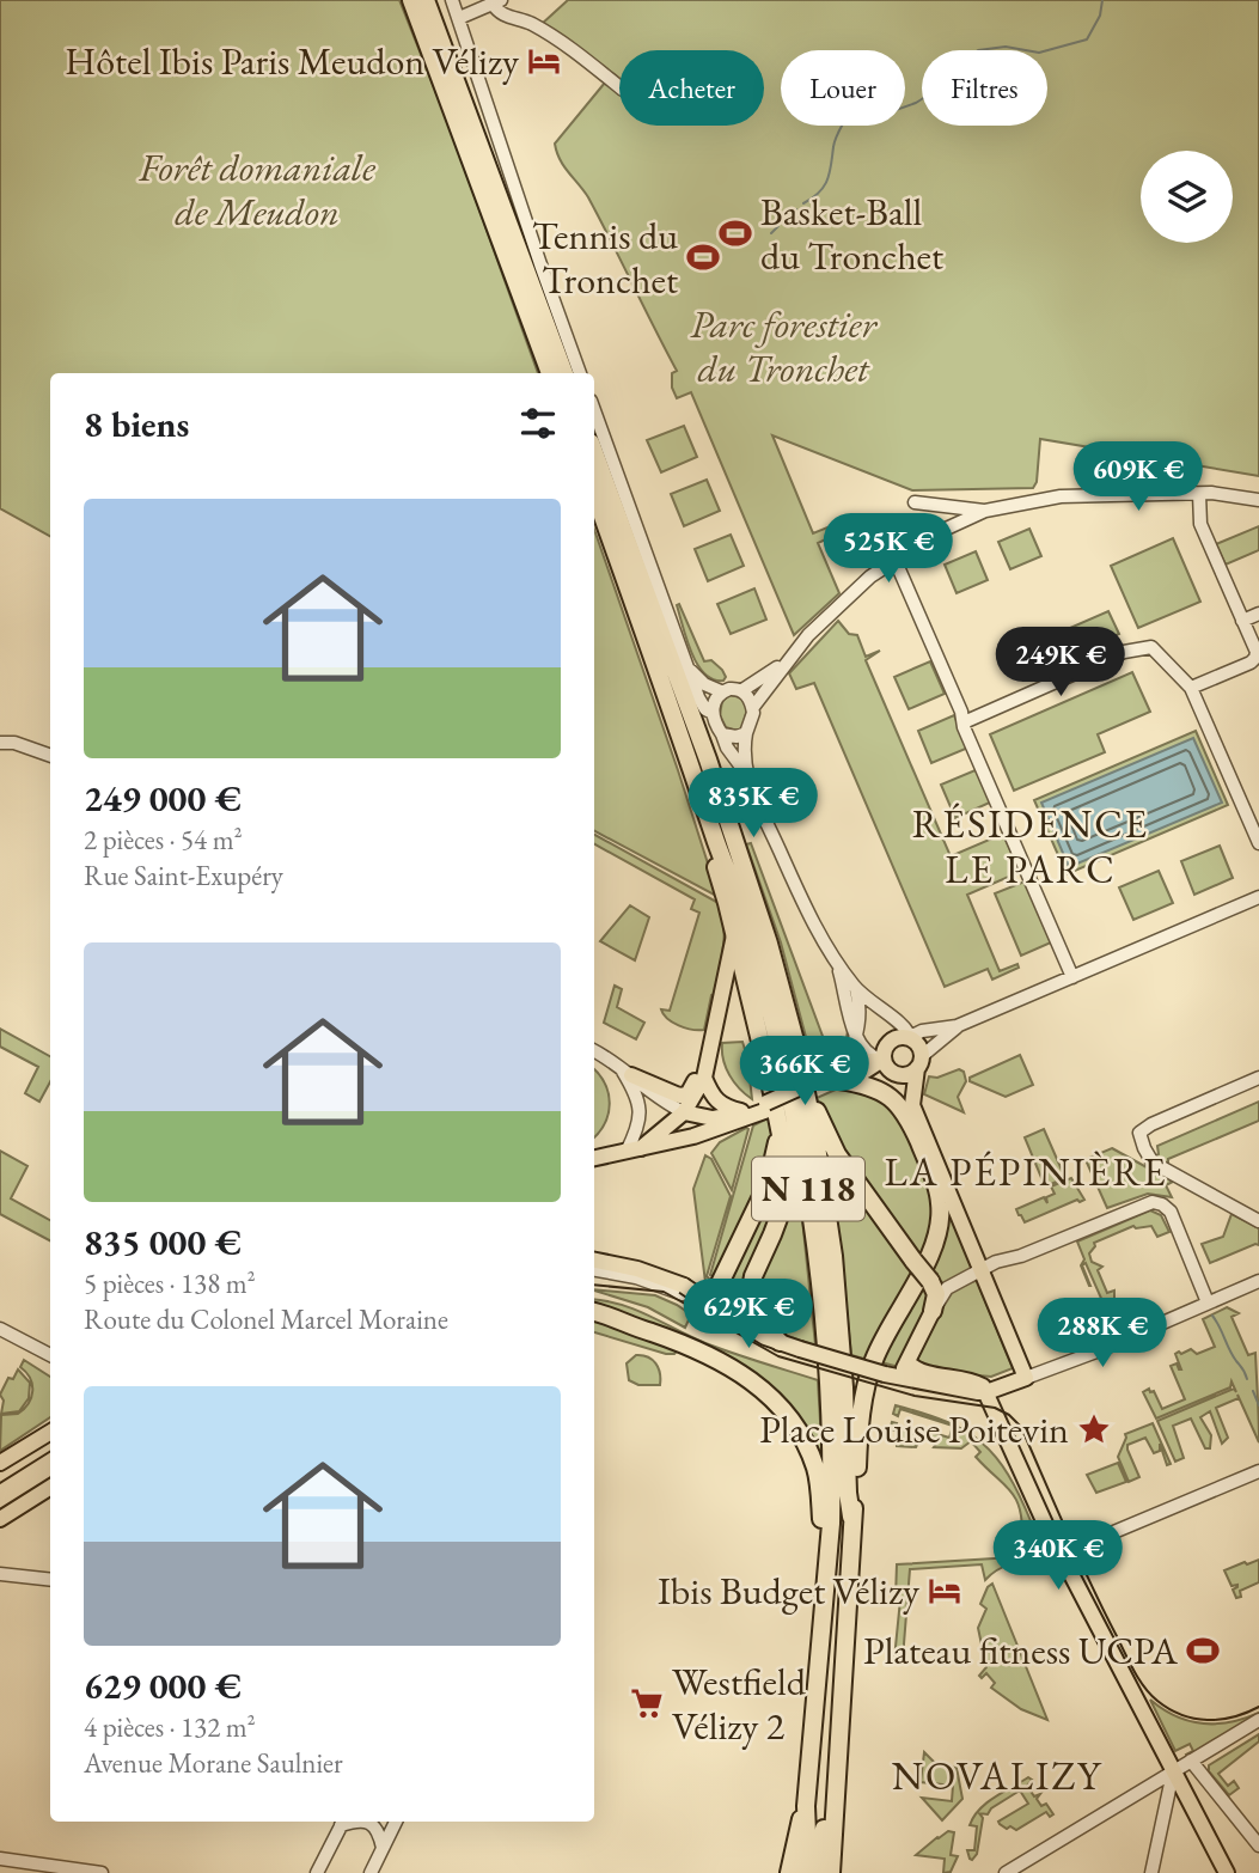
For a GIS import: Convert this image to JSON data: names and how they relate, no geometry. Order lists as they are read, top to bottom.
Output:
{
  "streets": {
    "highway": ["N 118"]
  },
  "districts": ["RÉSIDENCE LE PARC", "LA PÉPINIÈRE", "NOVALIZY"],
  "parks": ["Forêt domaniale de Meudon", "Parc forestier du Tronchet"],
  "places": {
    "hotel": ["Hôtel Ibis Paris Meudon Vélizy", "Ibis Budget Vélizy"],
    "sports": ["Basket-Ball du Tronchet", "Tennis du Tronchet", "Plateau fitness UCPA"],
    "place": ["Place Louise Poitevin"],
    "supermarket": ["Westfield Vélizy 2"]
  },
  "page": {
    "chip": ["Acheter", "Louer", "Filtres"],
    "heading": "8 biens",
    "price": [
      "609K €",
      "525K €",
      "249K €",
      "835K €",
      "366K €",
      "629K €",
      "288K €",
      "340K €"
    ],
    "list": [
      {
        "name": "249 000 €",
        "note": "2 pièces · 54 m² · Rue Saint-Exupéry"
      },
      {
        "name": "835 000 €",
        "note": "5 pièces · 138 m² · Route du Colonel Marcel Moraine"
      },
      {
        "name": "629 000 €",
        "note": "4 pièces · 132 m² · Avenue Morane Saulnier"
      }
    ]
  }
}
